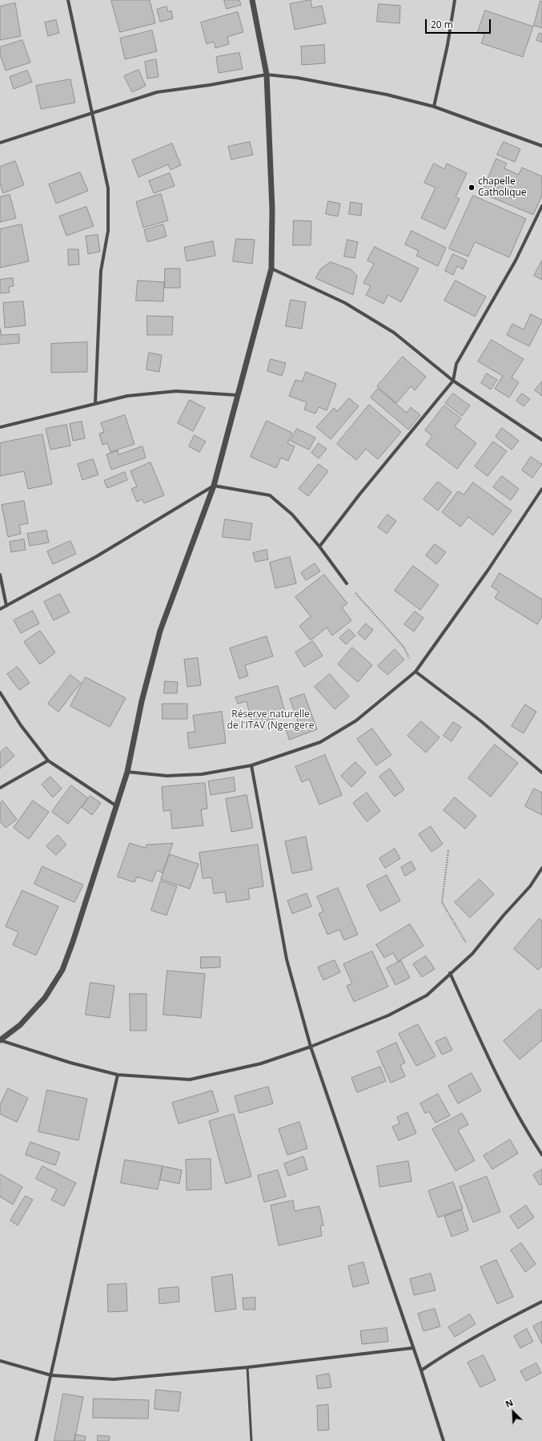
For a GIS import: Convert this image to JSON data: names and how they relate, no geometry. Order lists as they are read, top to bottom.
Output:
{
  "parks": ["Réserve naturelle de l'ITAV (Ngengere"],
  "places": ["chapelle Catholique"],
  "scale_bar": "20 m",
  "north": "top left"
}
